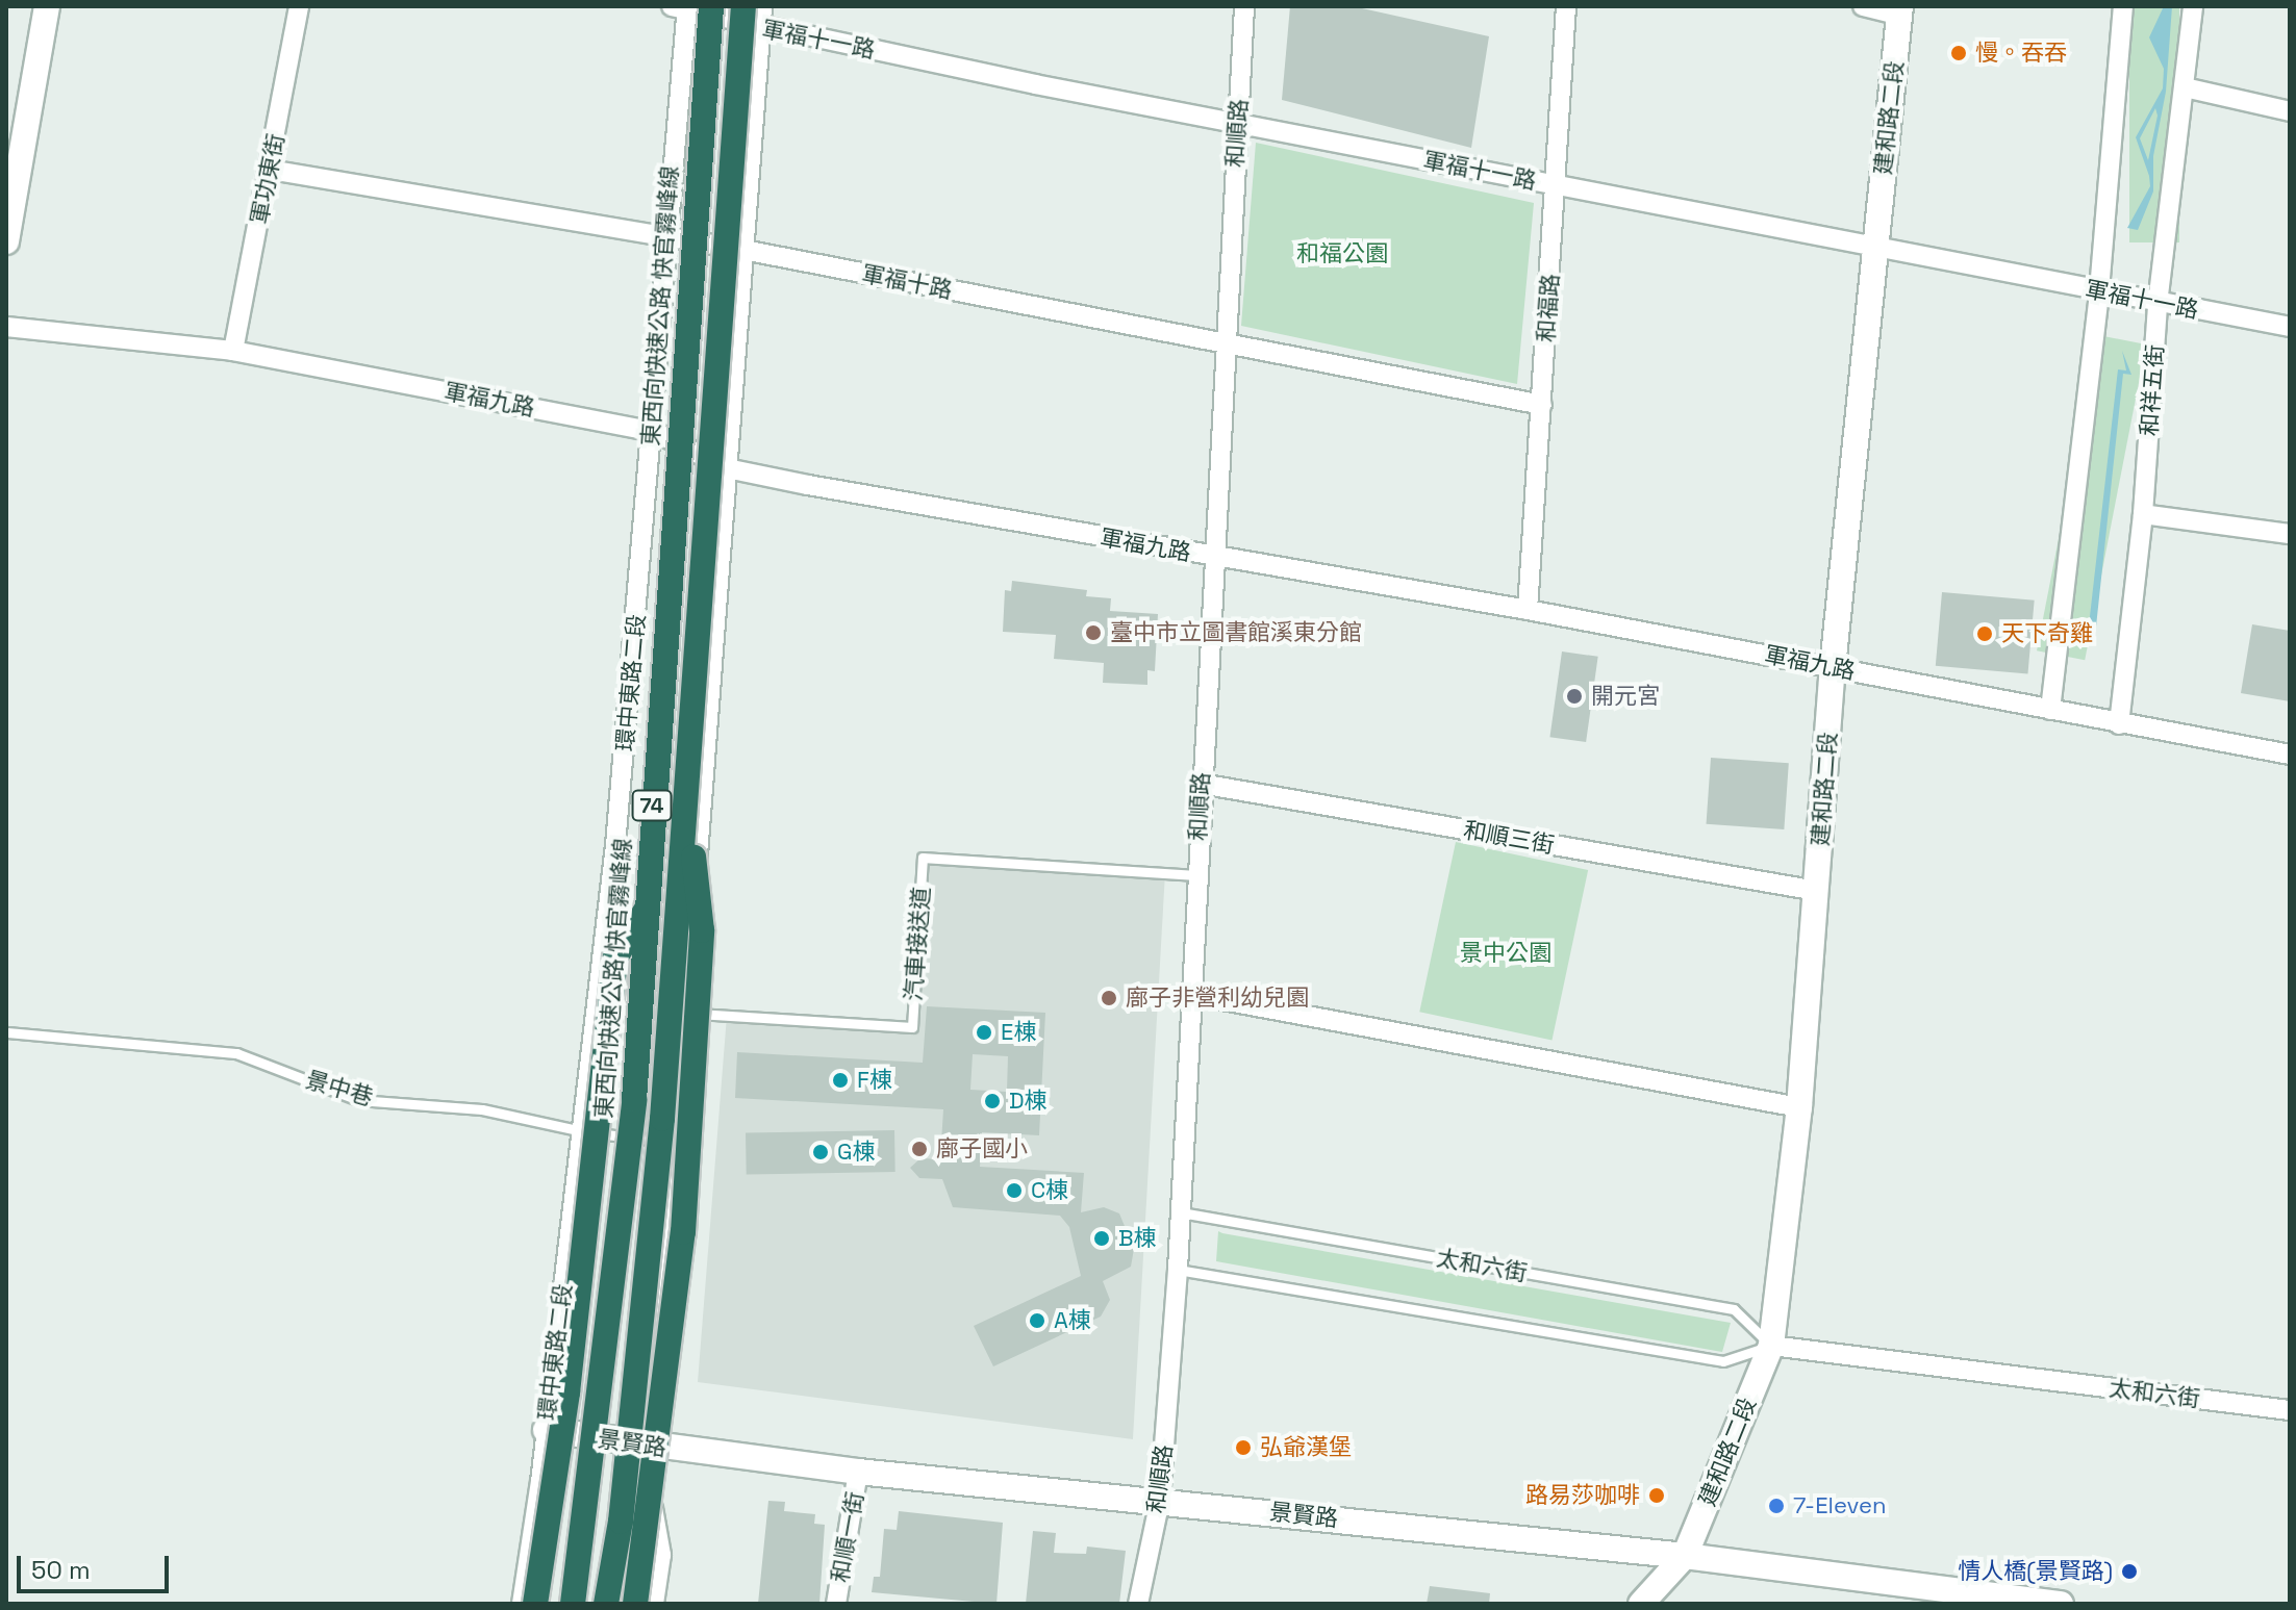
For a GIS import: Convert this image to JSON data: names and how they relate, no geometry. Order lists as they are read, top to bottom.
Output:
{
  "streets": {
    "highway": ["東西向快速公路 快官霧峰線", "74"],
    "street": [
      "軍福十一路",
      "建和路二段",
      "和順路",
      "軍功東街",
      "軍福十路",
      "和福路",
      "和祥五街",
      "軍福九路",
      "環中東路二段",
      "和順三街",
      "太和六街",
      "景賢路",
      "和順一街"
    ],
    "lane": ["汽車接送道", "景中巷"]
  },
  "crossings": [
    ["軍福十一路", "建和路二段"],
    ["軍福十一路", "和順路"],
    ["軍福十一路", "東西向快速公路 快官霧峰線"],
    ["軍福十一路", "和福路"],
    ["軍福十一路", "和祥五街"],
    ["軍福十一路", "環中東路二段"],
    ["軍福十一路", "74"],
    ["建和路二段", "軍福九路"],
    ["建和路二段", "和順三街"],
    ["建和路二段", "太和六街"],
    ["建和路二段", "景賢路"],
    ["和順路", "軍福十路"],
    ["和順路", "軍福九路"],
    ["和順路", "和順三街"],
    ["和順路", "汽車接送道"],
    ["和順路", "太和六街"],
    ["和順路", "景賢路"],
    ["軍功東街", "軍福十路"],
    ["軍功東街", "軍福九路"],
    ["軍福十路", "和福路"],
    ["軍福十路", "環中東路二段"],
    ["東西向快速公路 快官霧峰線", "環中東路二段"],
    ["和福路", "軍福九路"],
    ["和祥五街", "軍福九路"],
    ["軍福九路", "環中東路二段"],
    ["環中東路二段", "景中巷"],
    ["環中東路二段", "景賢路"],
    ["景賢路", "和順一街"]
  ],
  "parks": ["和福公園", "景中公園"],
  "places": [
    "慢。吞吞",
    "臺中市立圖書館溪東分館",
    "天下奇雞",
    "開元宮",
    "廍子非營利幼兒園",
    "E棟",
    "F棟",
    "D棟",
    "廍子國小",
    "G棟",
    "C棟",
    "B棟",
    "A棟",
    "弘爺漢堡",
    "路易莎咖啡",
    "7-Eleven",
    "情人橋(景賢路)"
  ],
  "scale_bar": "50 m"
}
